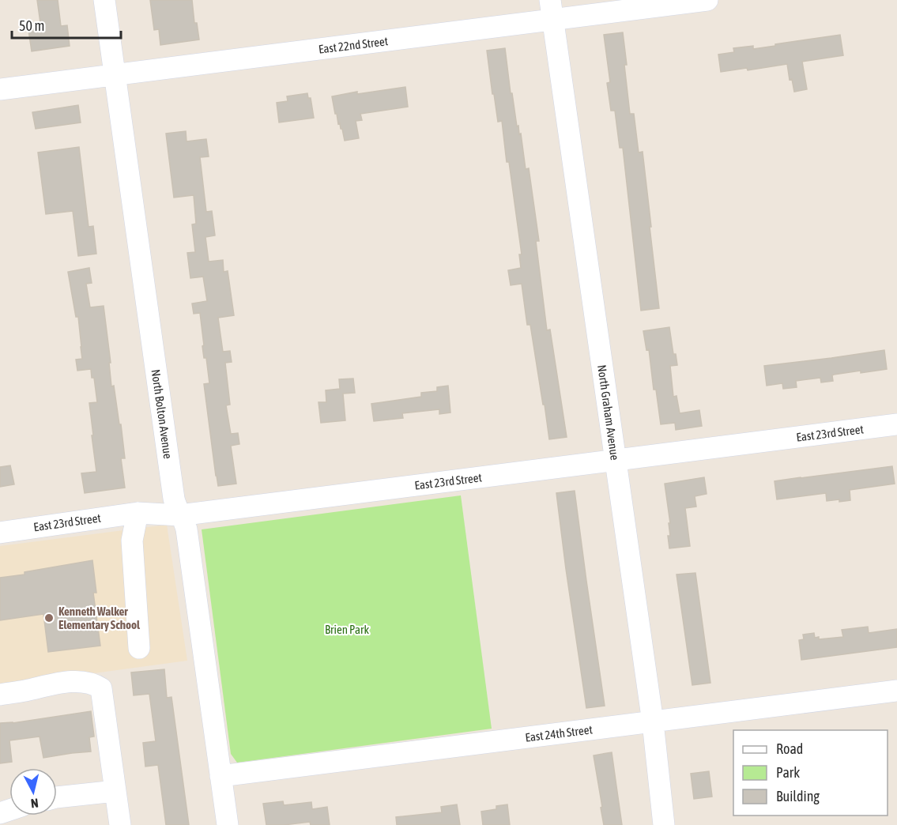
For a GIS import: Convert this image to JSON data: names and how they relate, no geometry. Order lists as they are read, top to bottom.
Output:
{
  "streets": {
    "street": [
      "East 22nd Street",
      "North Graham Avenue",
      "North Bolton Avenue",
      "East 23rd Street",
      "East 24th Street"
    ]
  },
  "crossings": [
    ["East 22nd Street", "North Graham Avenue"],
    ["East 22nd Street", "North Bolton Avenue"],
    ["North Graham Avenue", "East 23rd Street"],
    ["North Graham Avenue", "East 24th Street"],
    ["North Bolton Avenue", "East 23rd Street"],
    ["North Bolton Avenue", "East 24th Street"]
  ],
  "parks": ["Brien Park"],
  "places": ["Kenneth Walker Elementary School"],
  "legend": ["Road", "Park", "Building"],
  "scale_bar": "50 m",
  "north": "bottom"
}
